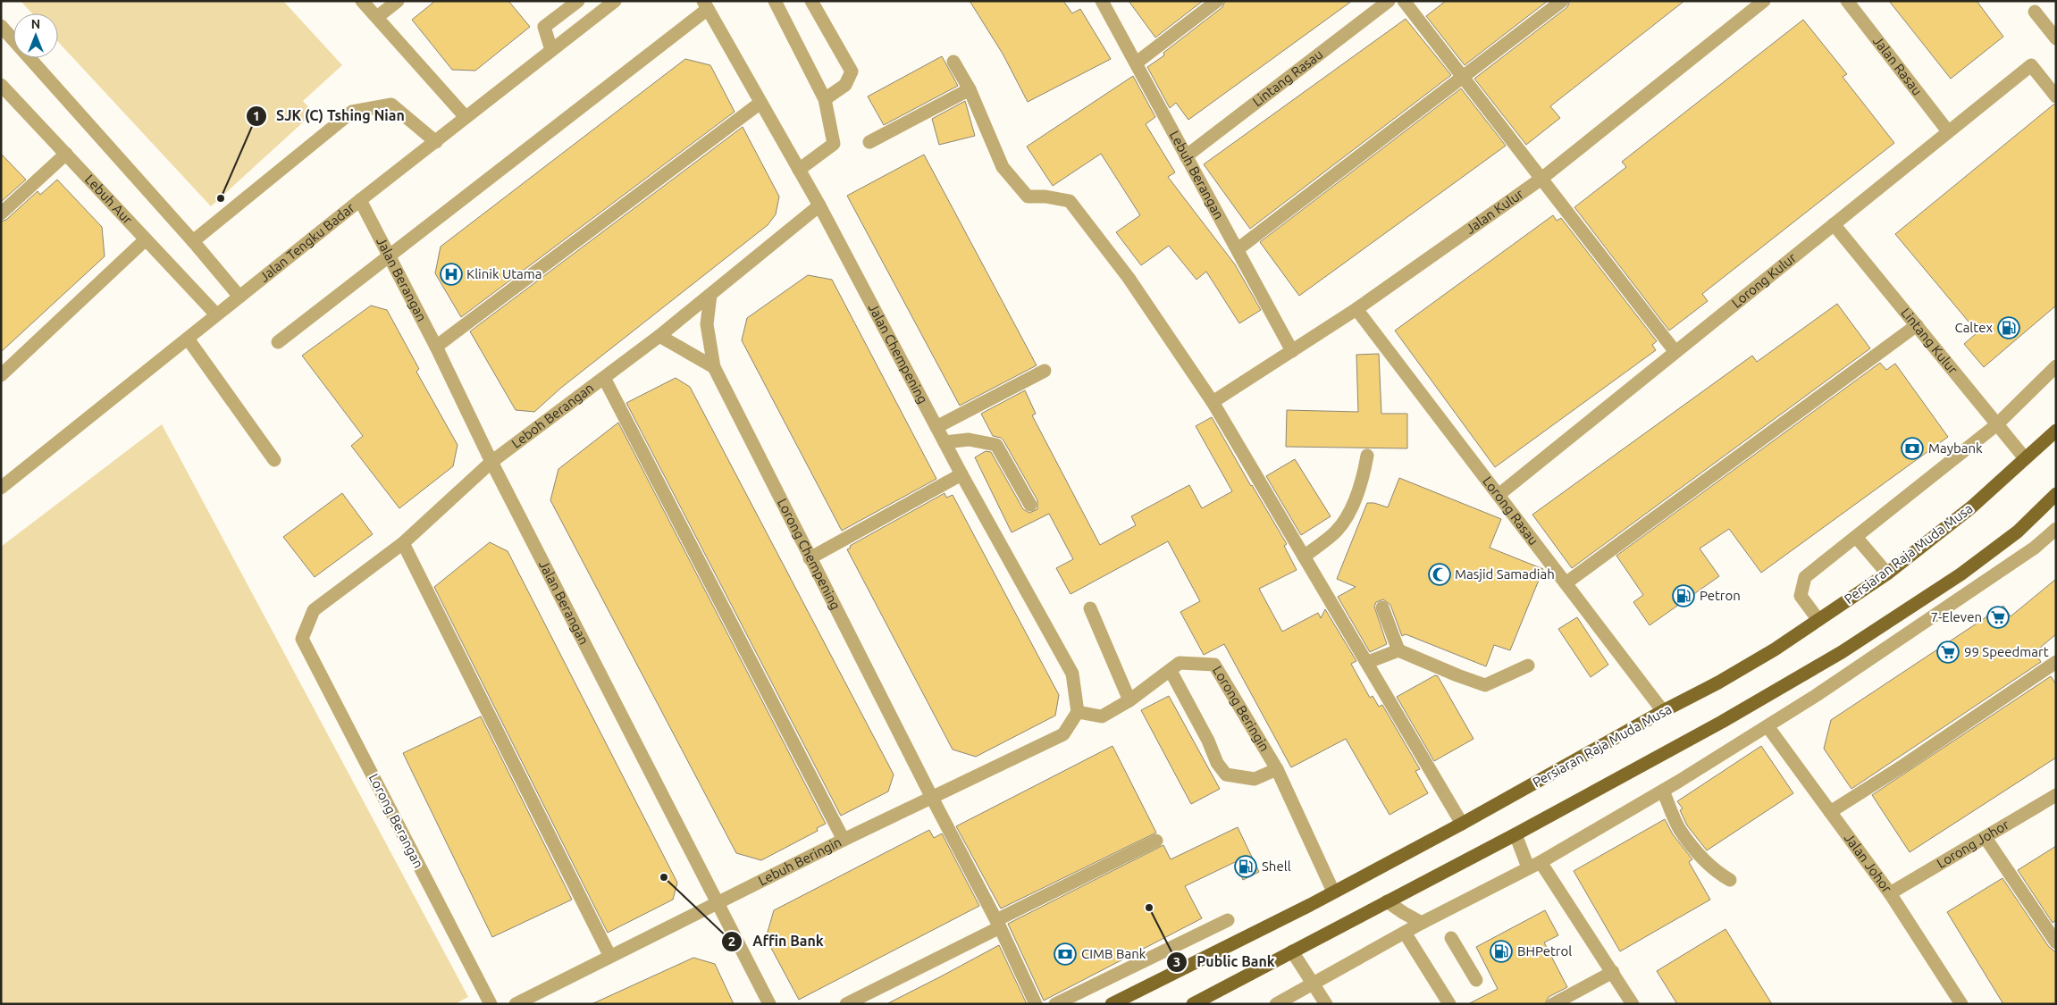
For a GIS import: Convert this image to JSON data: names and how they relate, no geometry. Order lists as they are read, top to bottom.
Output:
{
  "streets": {
    "main road": ["Persiaran Raja Muda Musa"],
    "street": [
      "Jalan Rasau",
      "Lintang Rasau",
      "Lebuh Berangan",
      "Lebuh Aur",
      "Jalan Kulur",
      "Jalan Tengku Badar",
      "Jalan Berangan",
      "Lorong Kulur",
      "Lintang Kulur",
      "Jalan Chempening",
      "Leboh Berangan",
      "Lorong Rasau",
      "Lorong Chempening",
      "Lorong Beringin",
      "Lorong Berangan",
      "Lorong Johor",
      "Lebuh Beringin",
      "Jalan Johor"
    ]
  },
  "crossings": [
    ["Jalan Rasau", "Lorong Kulur"],
    ["Lintang Rasau", "Lebuh Berangan"],
    ["Lebuh Berangan", "Jalan Kulur"],
    ["Lebuh Aur", "Jalan Tengku Badar"],
    ["Jalan Kulur", "Lorong Rasau"],
    ["Jalan Tengku Badar", "Jalan Berangan"],
    ["Jalan Berangan", "Leboh Berangan"],
    ["Jalan Berangan", "Lebuh Beringin"],
    ["Lorong Kulur", "Lintang Kulur"],
    ["Lorong Kulur", "Lorong Rasau"],
    ["Lintang Kulur", "Persiaran Raja Muda Musa"],
    ["Jalan Chempening", "Leboh Berangan"],
    ["Jalan Chempening", "Lorong Beringin"],
    ["Jalan Chempening", "Lebuh Beringin"],
    ["Leboh Berangan", "Lorong Berangan"],
    ["Lorong Rasau", "Persiaran Raja Muda Musa"],
    ["Persiaran Raja Muda Musa", "Lorong Beringin"],
    ["Lorong Chempening", "Lebuh Beringin"],
    ["Lorong Beringin", "Lebuh Beringin"],
    ["Lorong Johor", "Jalan Johor"]
  ],
  "places": {
    "other": ["SJK (C) Tshing Nian", "Affin Bank", "Public Bank"],
    "hospital": ["Klinik Utama"],
    "fuel station": [
      "Caltex",
      "Petron",
      "Shell",
      "BHPetrol"
    ],
    "bank": ["Maybank", "CIMB Bank"],
    "mosque": ["Masjid Samadiah"],
    "supermarket": ["7-Eleven", "99 Speedmart"]
  },
  "north": "top"
}
